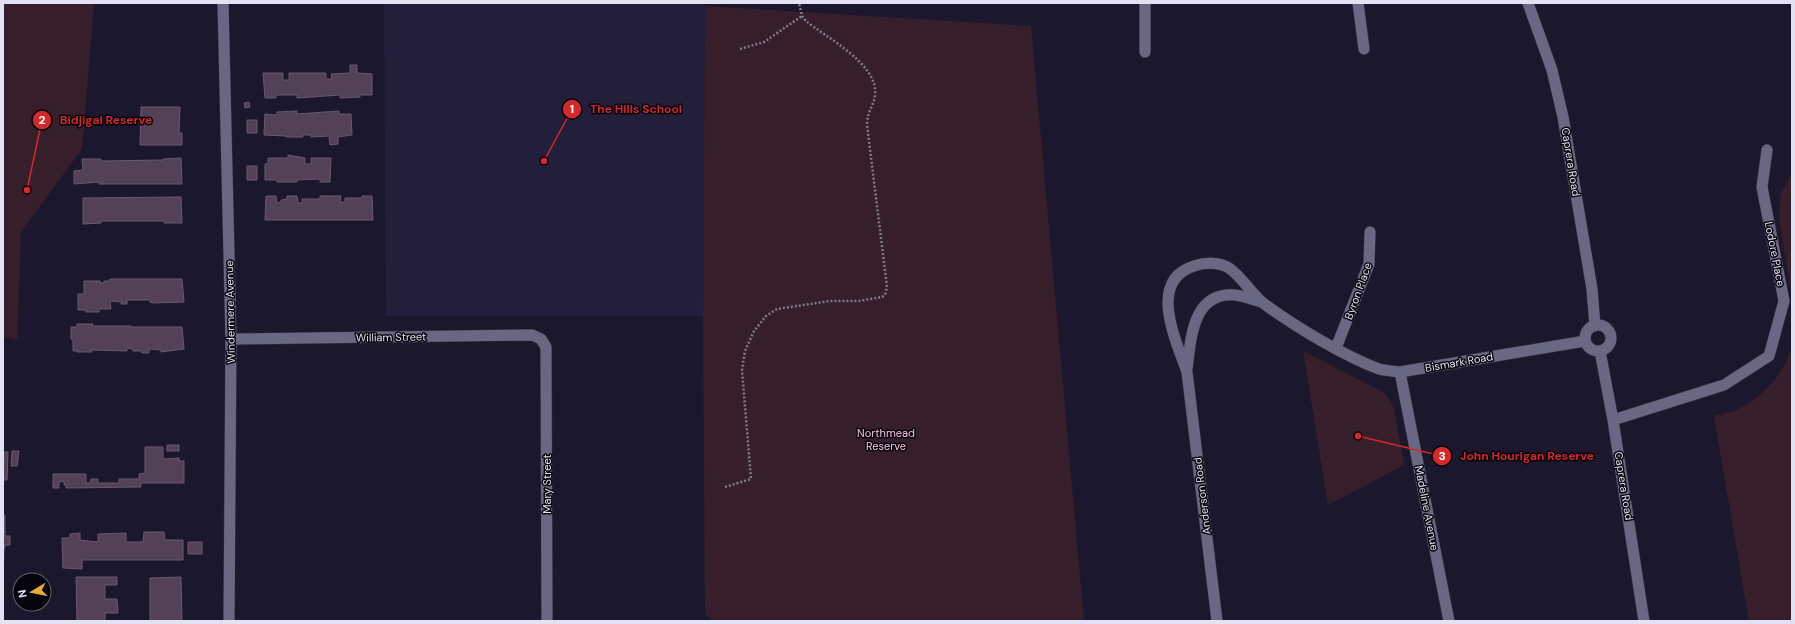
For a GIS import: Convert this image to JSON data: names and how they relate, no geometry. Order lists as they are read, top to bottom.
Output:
{
  "streets": {
    "street": [
      "Caprera Road",
      "Lodore Place",
      "Byron Place",
      "Windermere Avenue",
      "William Street",
      "Bismark Road",
      "Mary Street",
      "Anderson Road",
      "Madeline Avenue"
    ]
  },
  "crossings": [
    ["Caprera Road", "Lodore Place"],
    ["Caprera Road", "Bismark Road"],
    ["Byron Place", "Bismark Road"],
    ["Byron Place", "Anderson Road"],
    ["Windermere Avenue", "William Street"],
    ["William Street", "Mary Street"],
    ["Bismark Road", "Anderson Road"],
    ["Bismark Road", "Madeline Avenue"]
  ],
  "parks": ["Northmead Reserve"],
  "places": ["The Hills School", "Bidjigal Reserve", "John Hourigan Reserve"],
  "north": "left"
}
